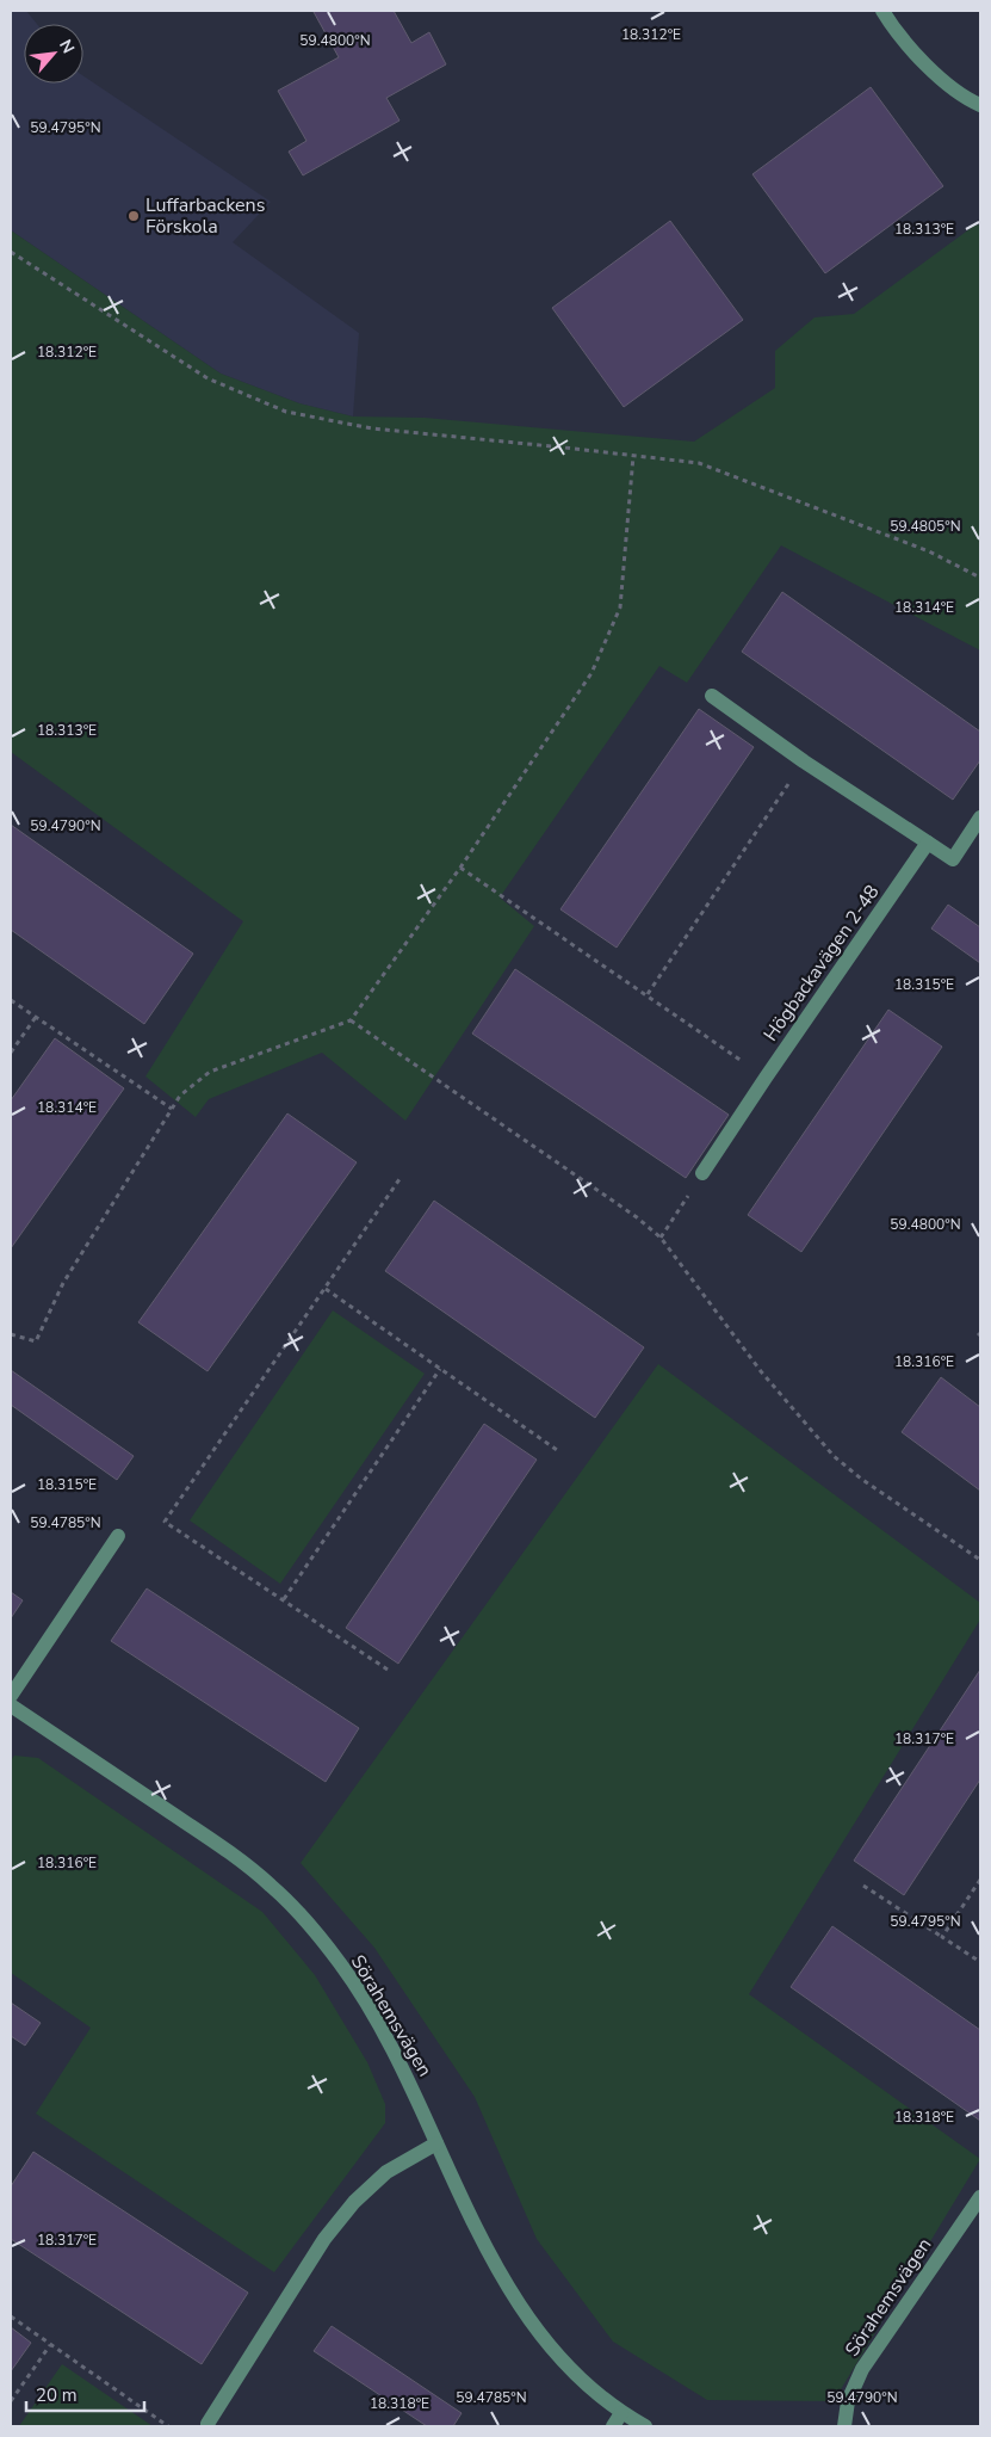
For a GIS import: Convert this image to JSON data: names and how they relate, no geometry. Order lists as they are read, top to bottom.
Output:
{
  "streets": {
    "street": ["Högbackavägen 2-48", "Sörahemsvägen"]
  },
  "places": ["Luffarbackens Förskola"],
  "scale_bar": "20 m",
  "north": "top right",
  "coordinates": [
    "18.312°E",
    "59.4800°N",
    "59.4795°N",
    "18.313°E",
    "59.4805°N",
    "18.314°E",
    "59.4790°N",
    "18.315°E",
    "18.316°E",
    "59.4785°N",
    "18.317°E",
    "18.318°E"
  ]
}
